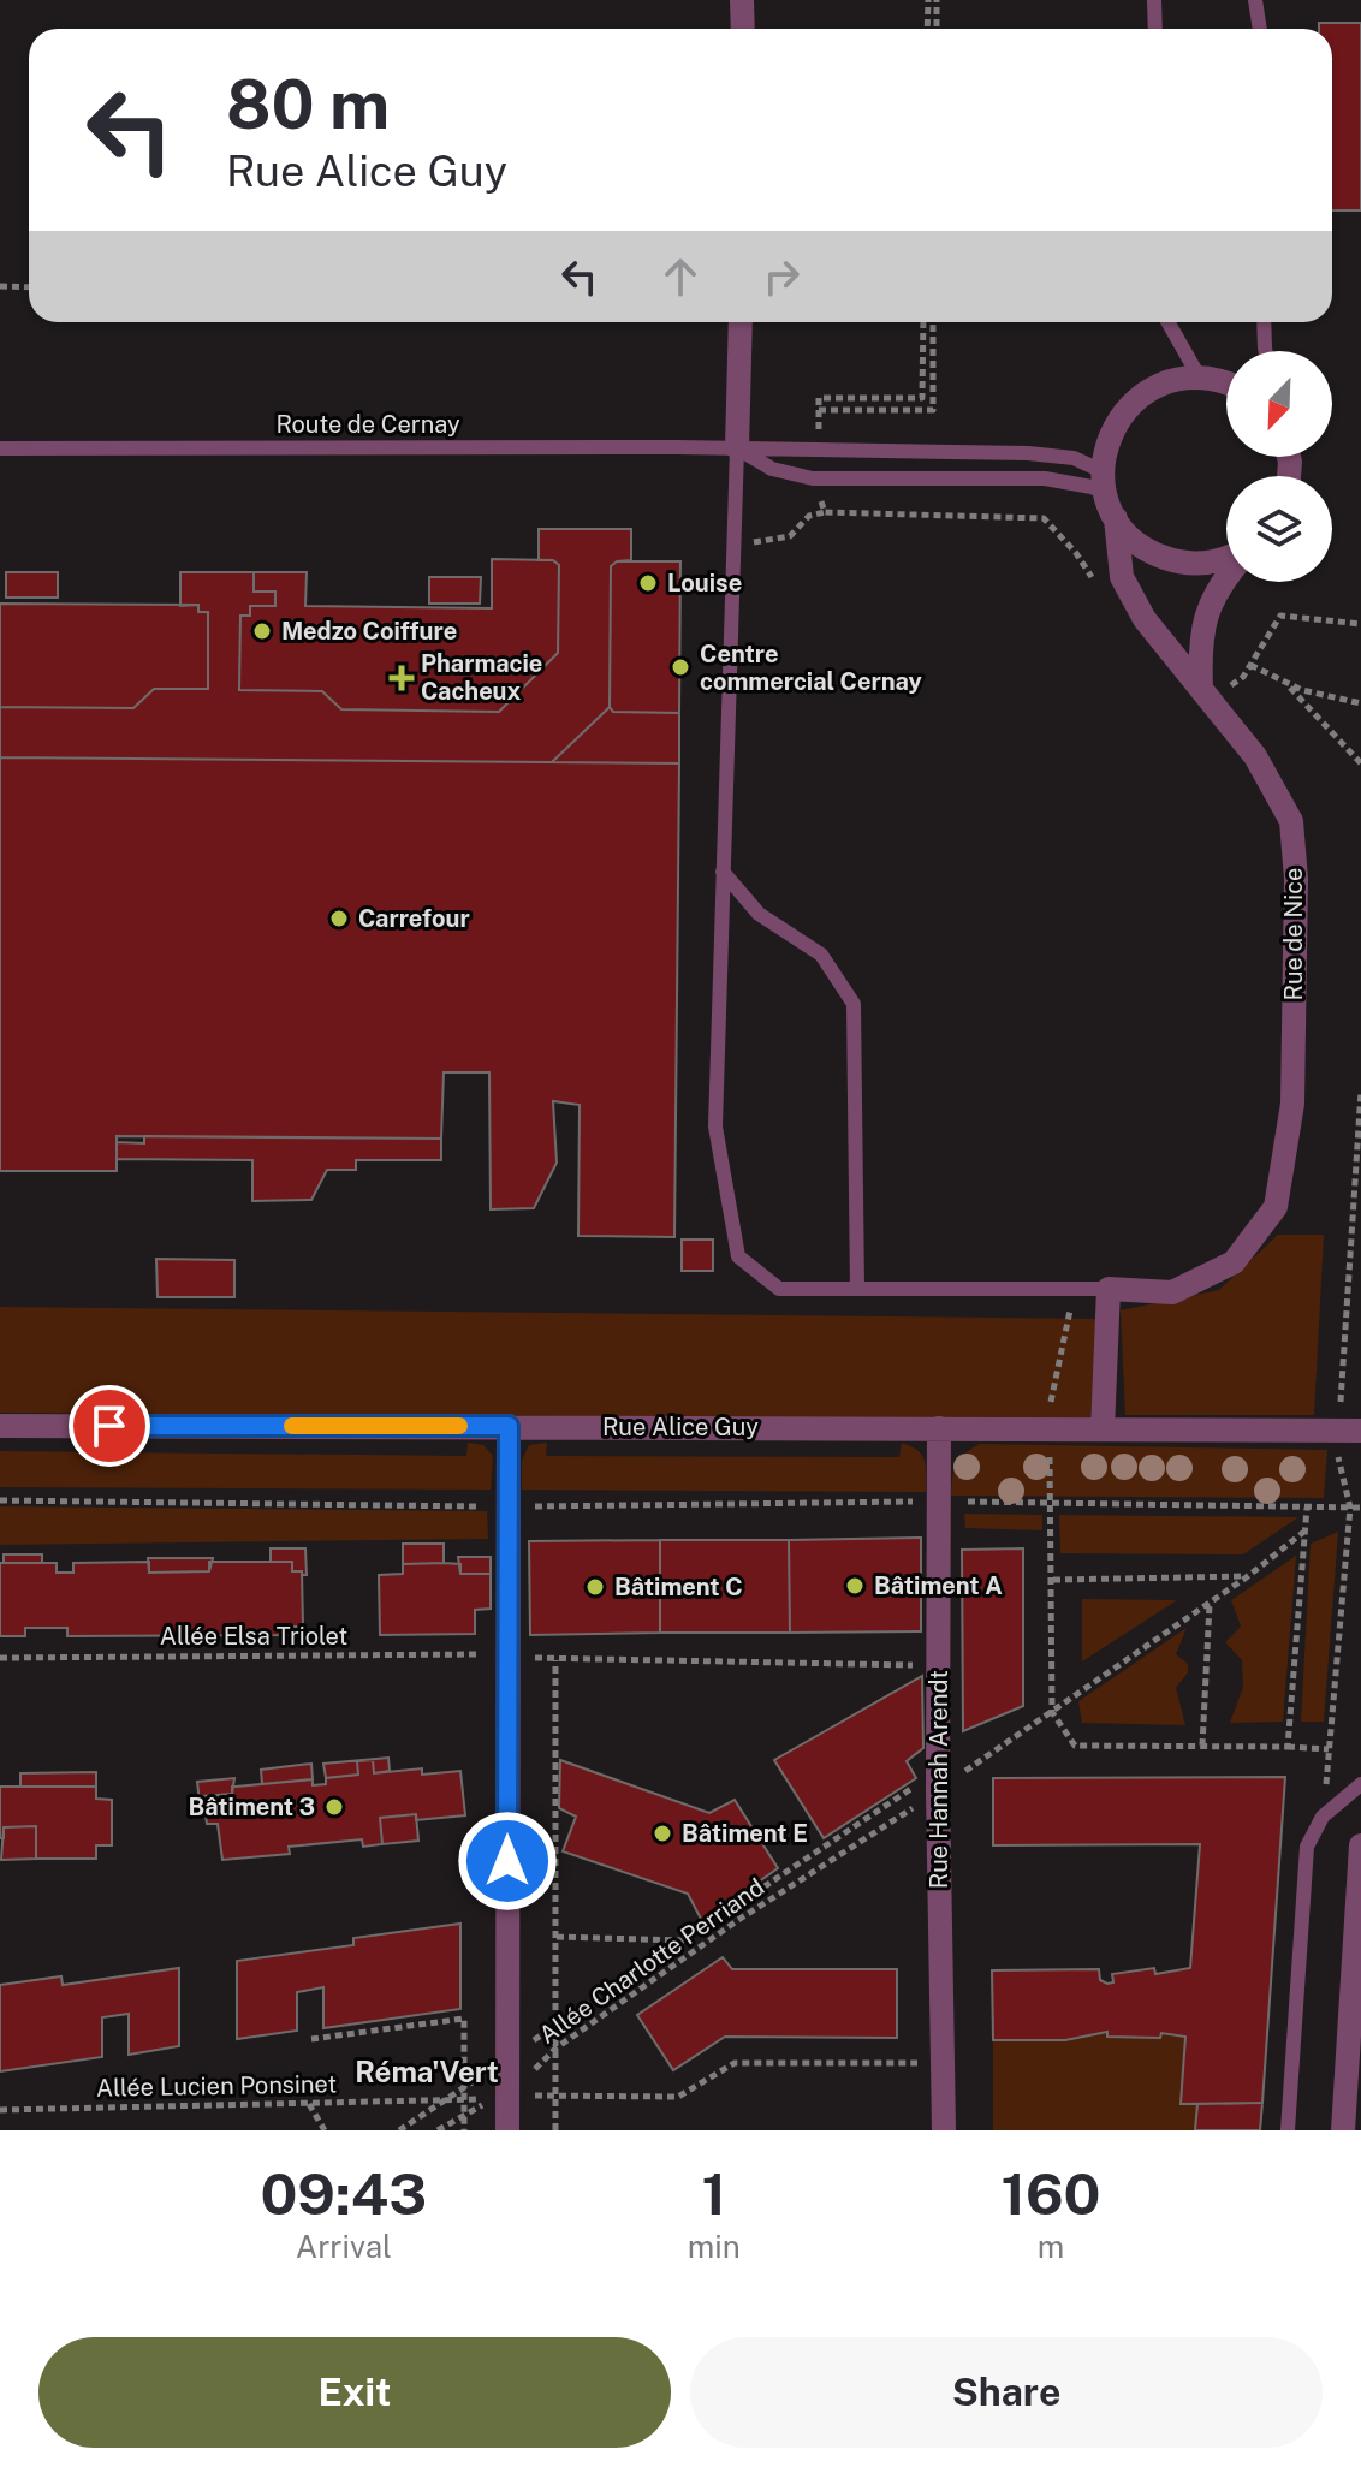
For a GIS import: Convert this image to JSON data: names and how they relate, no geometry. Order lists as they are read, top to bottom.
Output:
{
  "streets": {
    "street": ["Rue de Nice", "Rue Alice Guy", "Rue Hannah Arendt"],
    "lane": ["Route de Cernay"],
    "path": ["Allée Elsa Triolet", "Allée Charlotte Perriand", "Allée Lucien Ponsinet"]
  },
  "crossings": [
    ["Rue Alice Guy", "Rue Hannah Arendt"],
    ["Allée Elsa Triolet", "Rue Hannah Arendt"],
    ["Rue Hannah Arendt", "Allée Charlotte Perriand"],
    ["Rue Hannah Arendt", "Allée Lucien Ponsinet"],
    ["Allée Charlotte Perriand", "Allée Lucien Ponsinet"]
  ],
  "districts": ["Réma'Vert"],
  "places": {
    "other": [
      "Louise",
      "Medzo Coiffure",
      "Centre commercial Cernay",
      "Carrefour",
      "Bâtiment A",
      "Bâtiment C",
      "Bâtiment 3",
      "Bâtiment E"
    ],
    "health": ["Pharmacie Cacheux"]
  },
  "north": "bottom left",
  "page": {
    "turn": ["80 m", "Rue Alice Guy"],
    "eta": [
      "09:43",
      "Arrival",
      "1",
      "min",
      "160",
      "m"
    ],
    "buttons": ["Exit", "Share"]
  }
}
